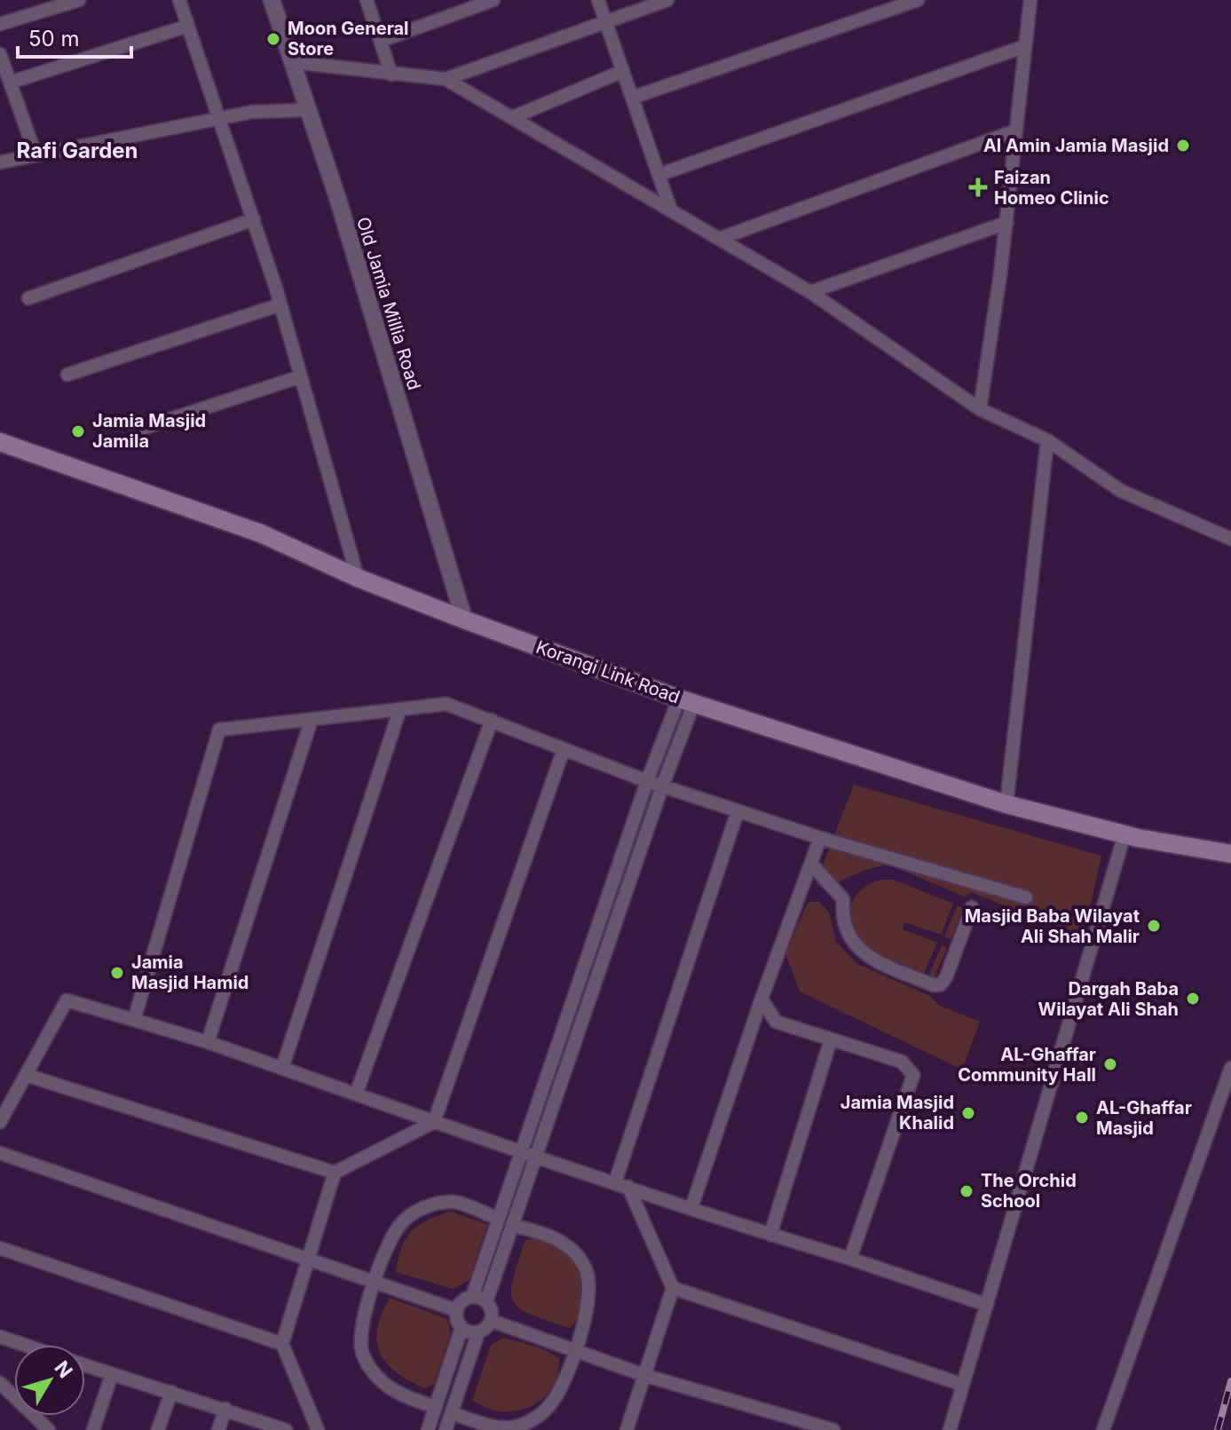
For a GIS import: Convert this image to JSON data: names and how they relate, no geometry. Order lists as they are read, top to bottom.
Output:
{
  "streets": {
    "main road": ["Korangi Link Road"],
    "street": ["Old Jamia Millia Road"]
  },
  "crossings": [
    ["Old Jamia Millia Road", "Korangi Link Road"]
  ],
  "districts": ["Rafi Garden"],
  "places": {
    "other": [
      "Moon General Store",
      "Al Amin Jamia Masjid",
      "Jamia Masjid Jamila",
      "Masjid Baba Wilayat Ali Shah Malir",
      "Jamia Masjid Hamid",
      "Dargah Baba Wilayat Ali Shah",
      "AL-Ghaffar Community Hall",
      "Jamia Masjid Khalid",
      "AL-Ghaffar Masjid",
      "The Orchid School"
    ],
    "health": ["Faizan Homeo Clinic"]
  },
  "scale_bar": "50 m",
  "north": "top right"
}
